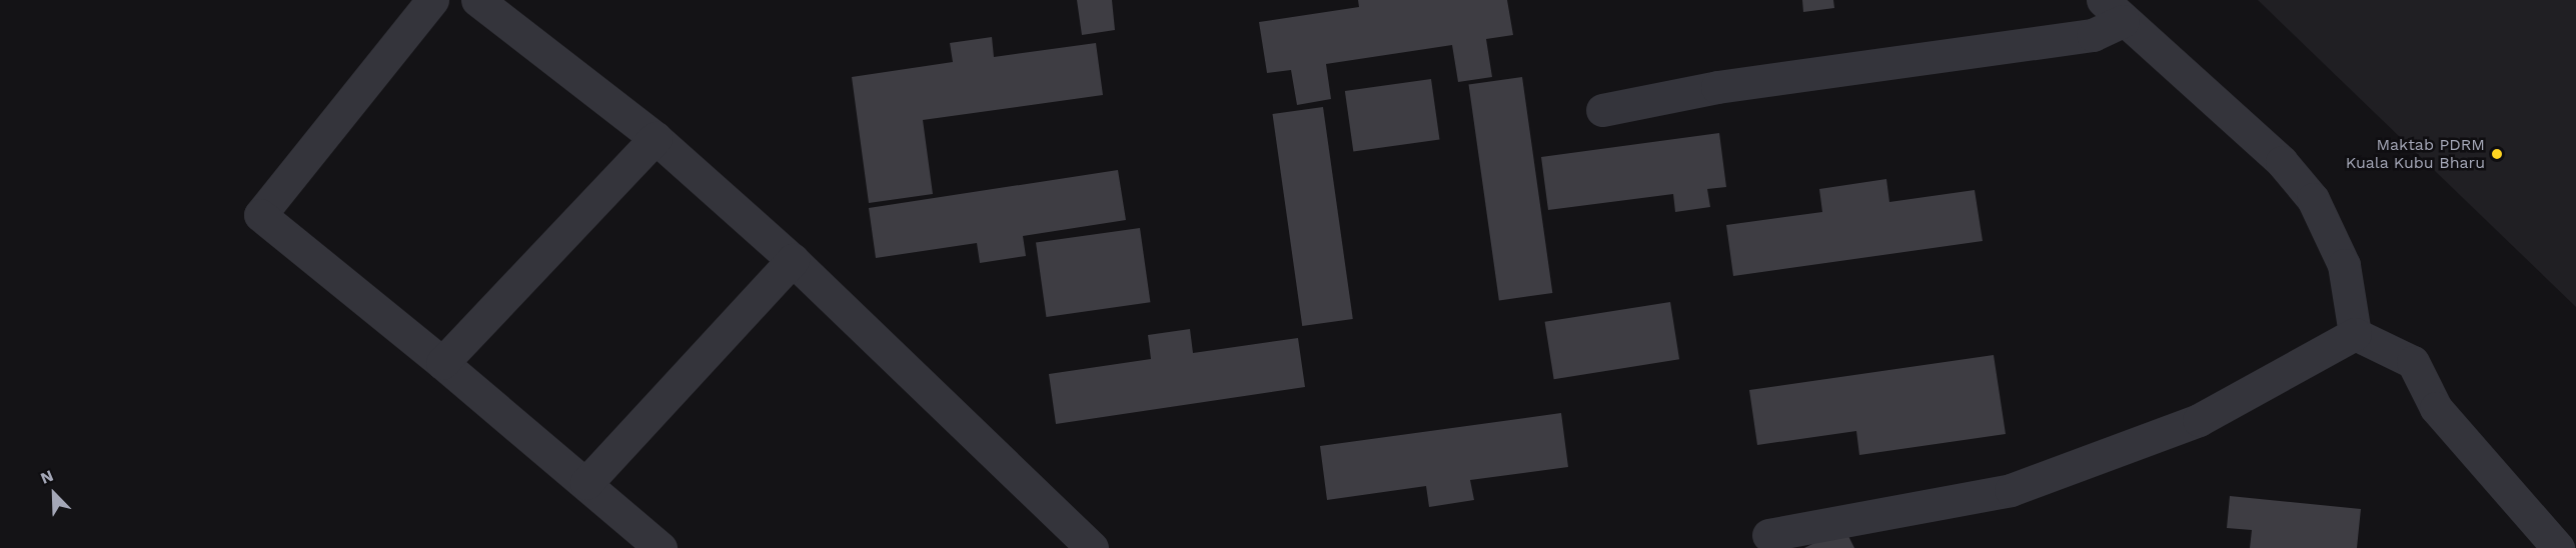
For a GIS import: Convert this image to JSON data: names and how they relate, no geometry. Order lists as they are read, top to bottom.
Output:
{
  "places": ["Maktab PDRM Kuala Kubu Bharu"],
  "north": "top left"
}
